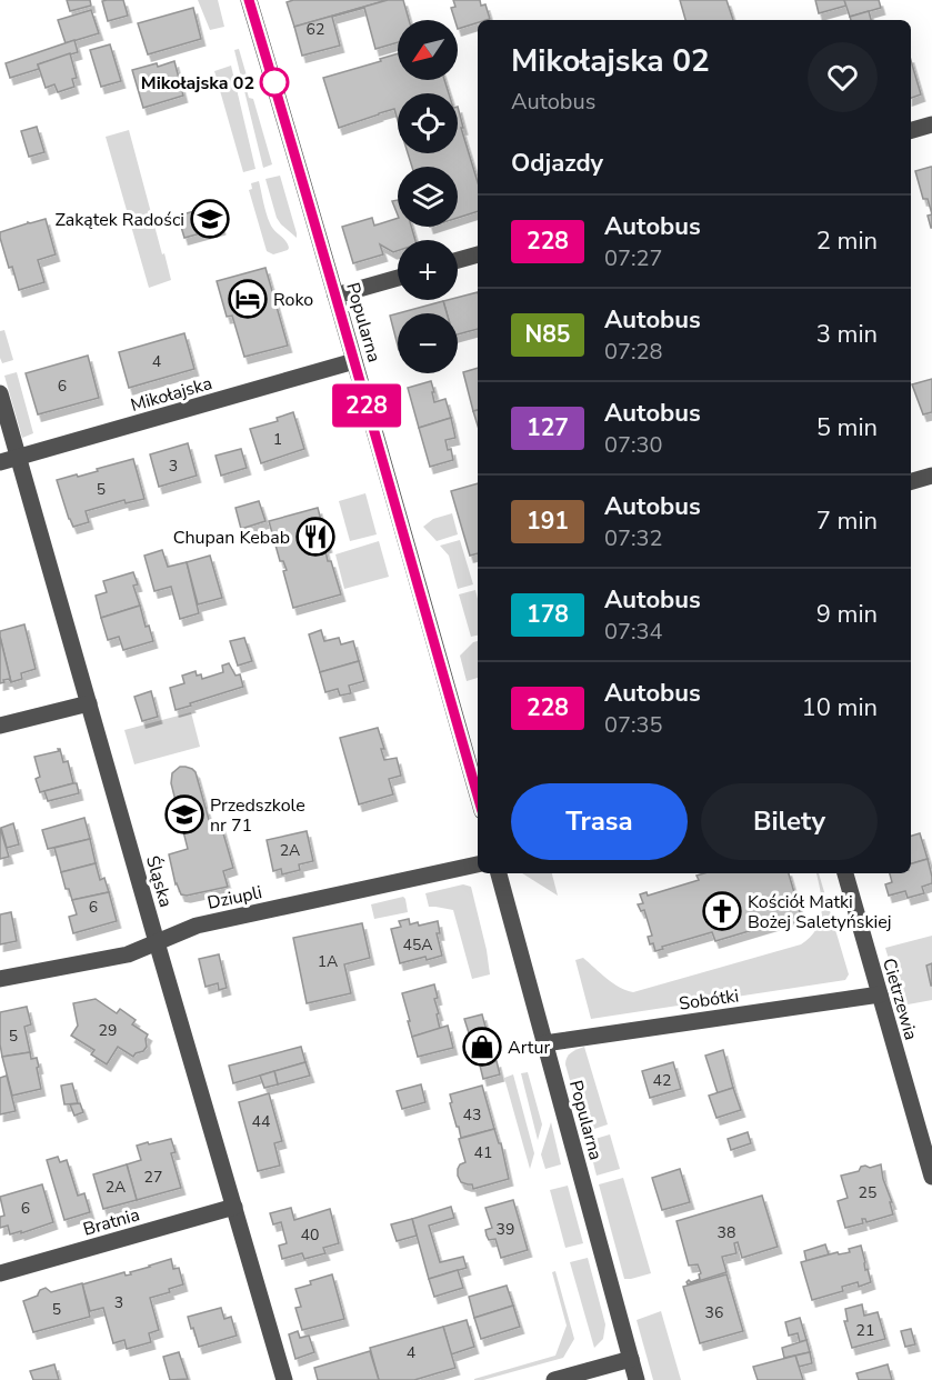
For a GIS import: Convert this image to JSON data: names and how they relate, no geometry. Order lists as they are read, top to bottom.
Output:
{
  "streets": {
    "street": [
      "Popularna",
      "Mikołajska",
      "Śląska",
      "Dziupli",
      "Sobótki",
      "Cietrzewia",
      "Bratnia"
    ]
  },
  "crossings": [
    ["Popularna", "Mikołajska"],
    ["Popularna", "Sobótki"],
    ["Mikołajska", "Śląska"],
    ["Śląska", "Dziupli"],
    ["Śląska", "Bratnia"],
    ["Sobótki", "Cietrzewia"]
  ],
  "places": {
    "other": ["Mikołajska 02"],
    "school or university": ["Zakątek Radości", "Przedszkole nr 71"],
    "hotel": ["Roko"],
    "restaurant": ["Chupan Kebab"],
    "church": ["Kościół Matki Bożej Saletyńskiej"],
    "shop": ["Artur"]
  },
  "lines": ["bus line 228"],
  "house_numbers": [
    "62",
    "4",
    "6",
    "1",
    "3",
    "5",
    "2A",
    "6",
    "45A",
    "1A",
    "29",
    "5",
    "42",
    "43",
    "44",
    "41",
    "27",
    "2A",
    "25",
    "6",
    "39",
    "38",
    "40",
    "3",
    "5",
    "36",
    "21",
    "4"
  ],
  "north": "bottom left",
  "page": {
    "on_map": "228",
    "map_buttons": ["+", "−"],
    "heading": [
      ["Mikołajska 02", "Autobus"],
      "Odjazdy"
    ],
    "list": [
      {
        "mark": "228",
        "name": "Autobus",
        "note": "07:27",
        "value": "2 min"
      },
      {
        "mark": "N85",
        "name": "Autobus",
        "note": "07:28",
        "value": "3 min"
      },
      {
        "mark": "127",
        "name": "Autobus",
        "note": "07:30",
        "value": "5 min"
      },
      {
        "mark": "191",
        "name": "Autobus",
        "note": "07:32",
        "value": "7 min"
      },
      {
        "mark": "178",
        "name": "Autobus",
        "note": "07:34",
        "value": "9 min"
      },
      {
        "mark": "228",
        "name": "Autobus",
        "note": "07:35",
        "value": "10 min"
      }
    ],
    "buttons": ["Trasa", "Bilety"]
  }
}
